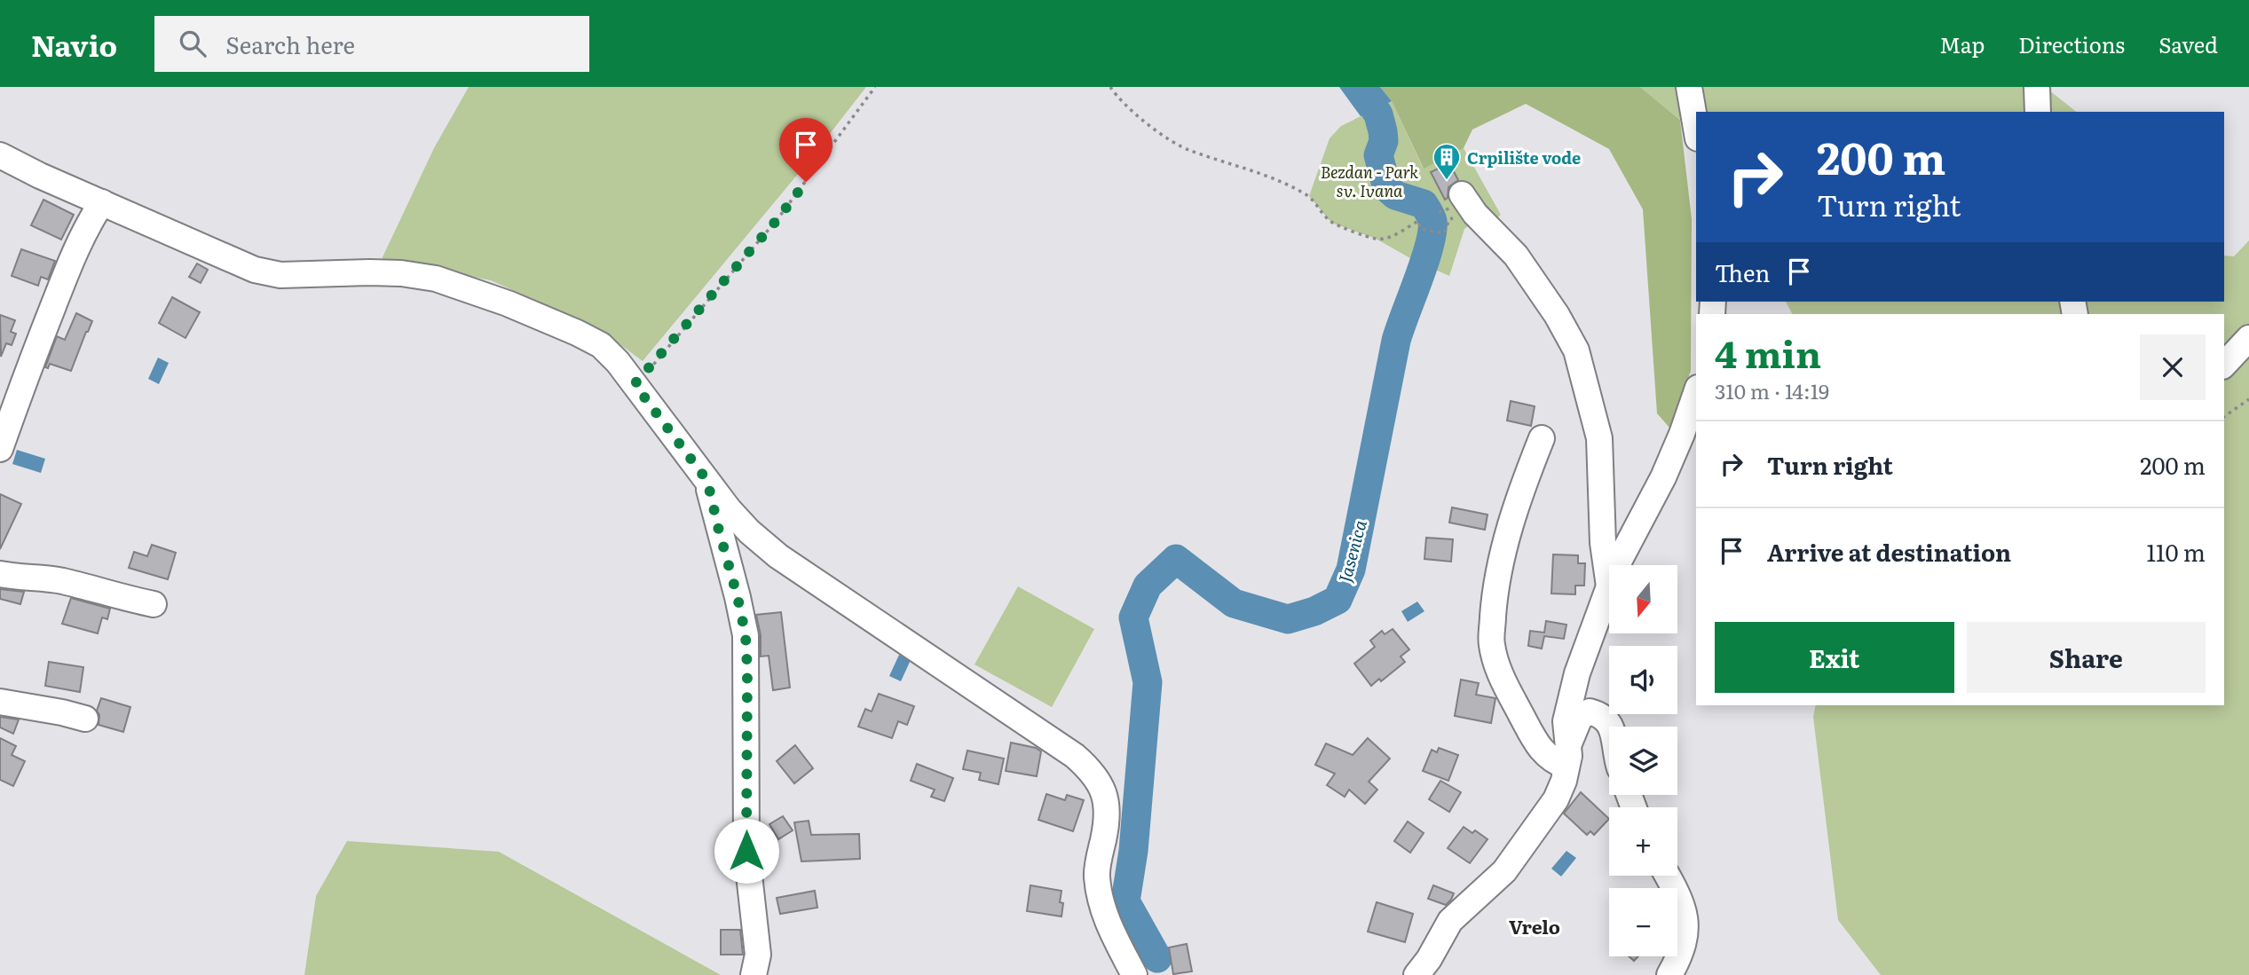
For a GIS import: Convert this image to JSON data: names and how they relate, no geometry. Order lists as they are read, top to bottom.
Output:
{
  "districts": ["Vrelo"],
  "water": ["Jasenica"],
  "parks": ["Bezdan - Park sv. Ivana"],
  "places": {
    "building": ["Crpilište vode"]
  },
  "north": "bottom",
  "page": {
    "header": "Navio",
    "search": "Search here",
    "nav": ["Map", "Directions", "Saved"],
    "turn": ["200 m", "Turn right"],
    "then": "Then",
    "heading": ["4 min", "310 m · 14:19"],
    "list": [
      {
        "name": "Turn right",
        "value": "200 m"
      },
      {
        "name": "Arrive at destination",
        "value": "110 m"
      }
    ],
    "map_buttons": ["+", "−"],
    "buttons": ["Exit", "Share"]
  }
}
